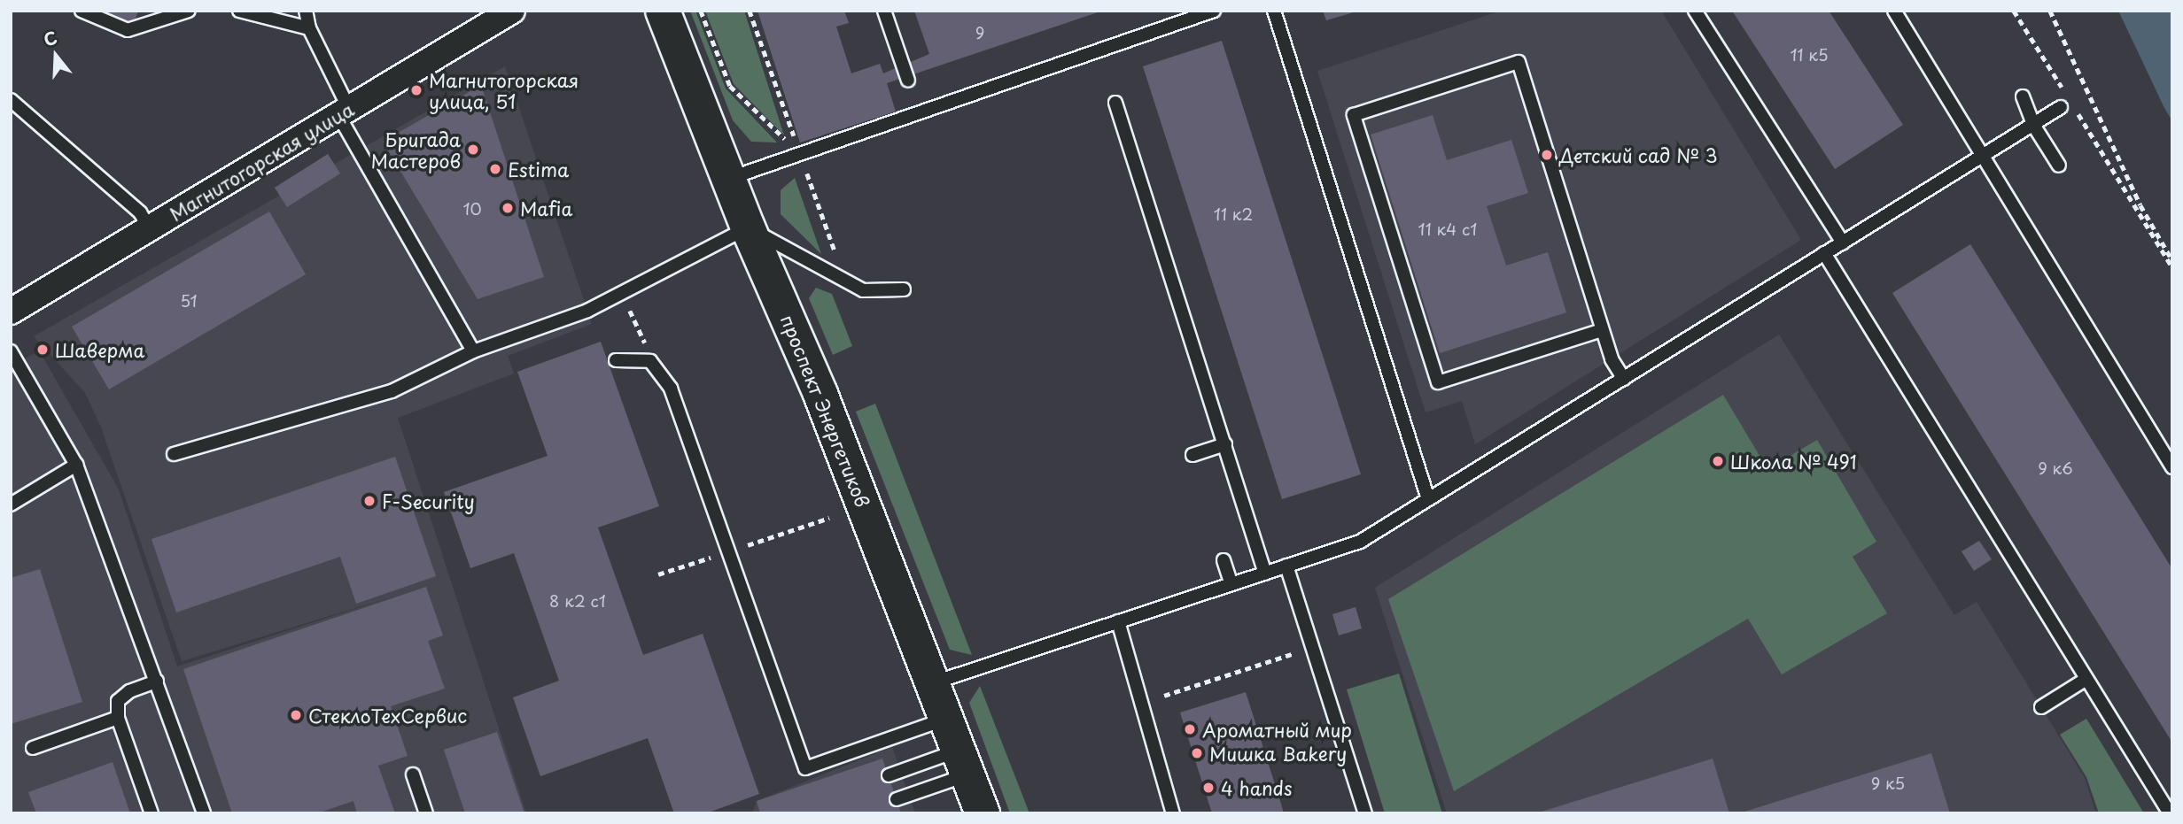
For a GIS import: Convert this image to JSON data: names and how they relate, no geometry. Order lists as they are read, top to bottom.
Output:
{
  "streets": {
    "main road": ["проспект Энергетиков"],
    "street": ["Магнитогорская улица"]
  },
  "places": [
    "Магнитогорская улица, 51",
    "Бригада Мастеров",
    "Детский сад № 3",
    "Estima",
    "Mafia",
    "Шаверма",
    "Школа № 491",
    "F-Security",
    "СтеклоТехСервис",
    "Ароматный мир",
    "Мишка Bakery",
    "4 hands"
  ],
  "house_numbers": [
    "9",
    "11 к5",
    "10",
    "11 к2",
    "11 к4 с1",
    "51",
    "9 к6",
    "8 к2 с1",
    "9 к5"
  ],
  "north": "top"
}
